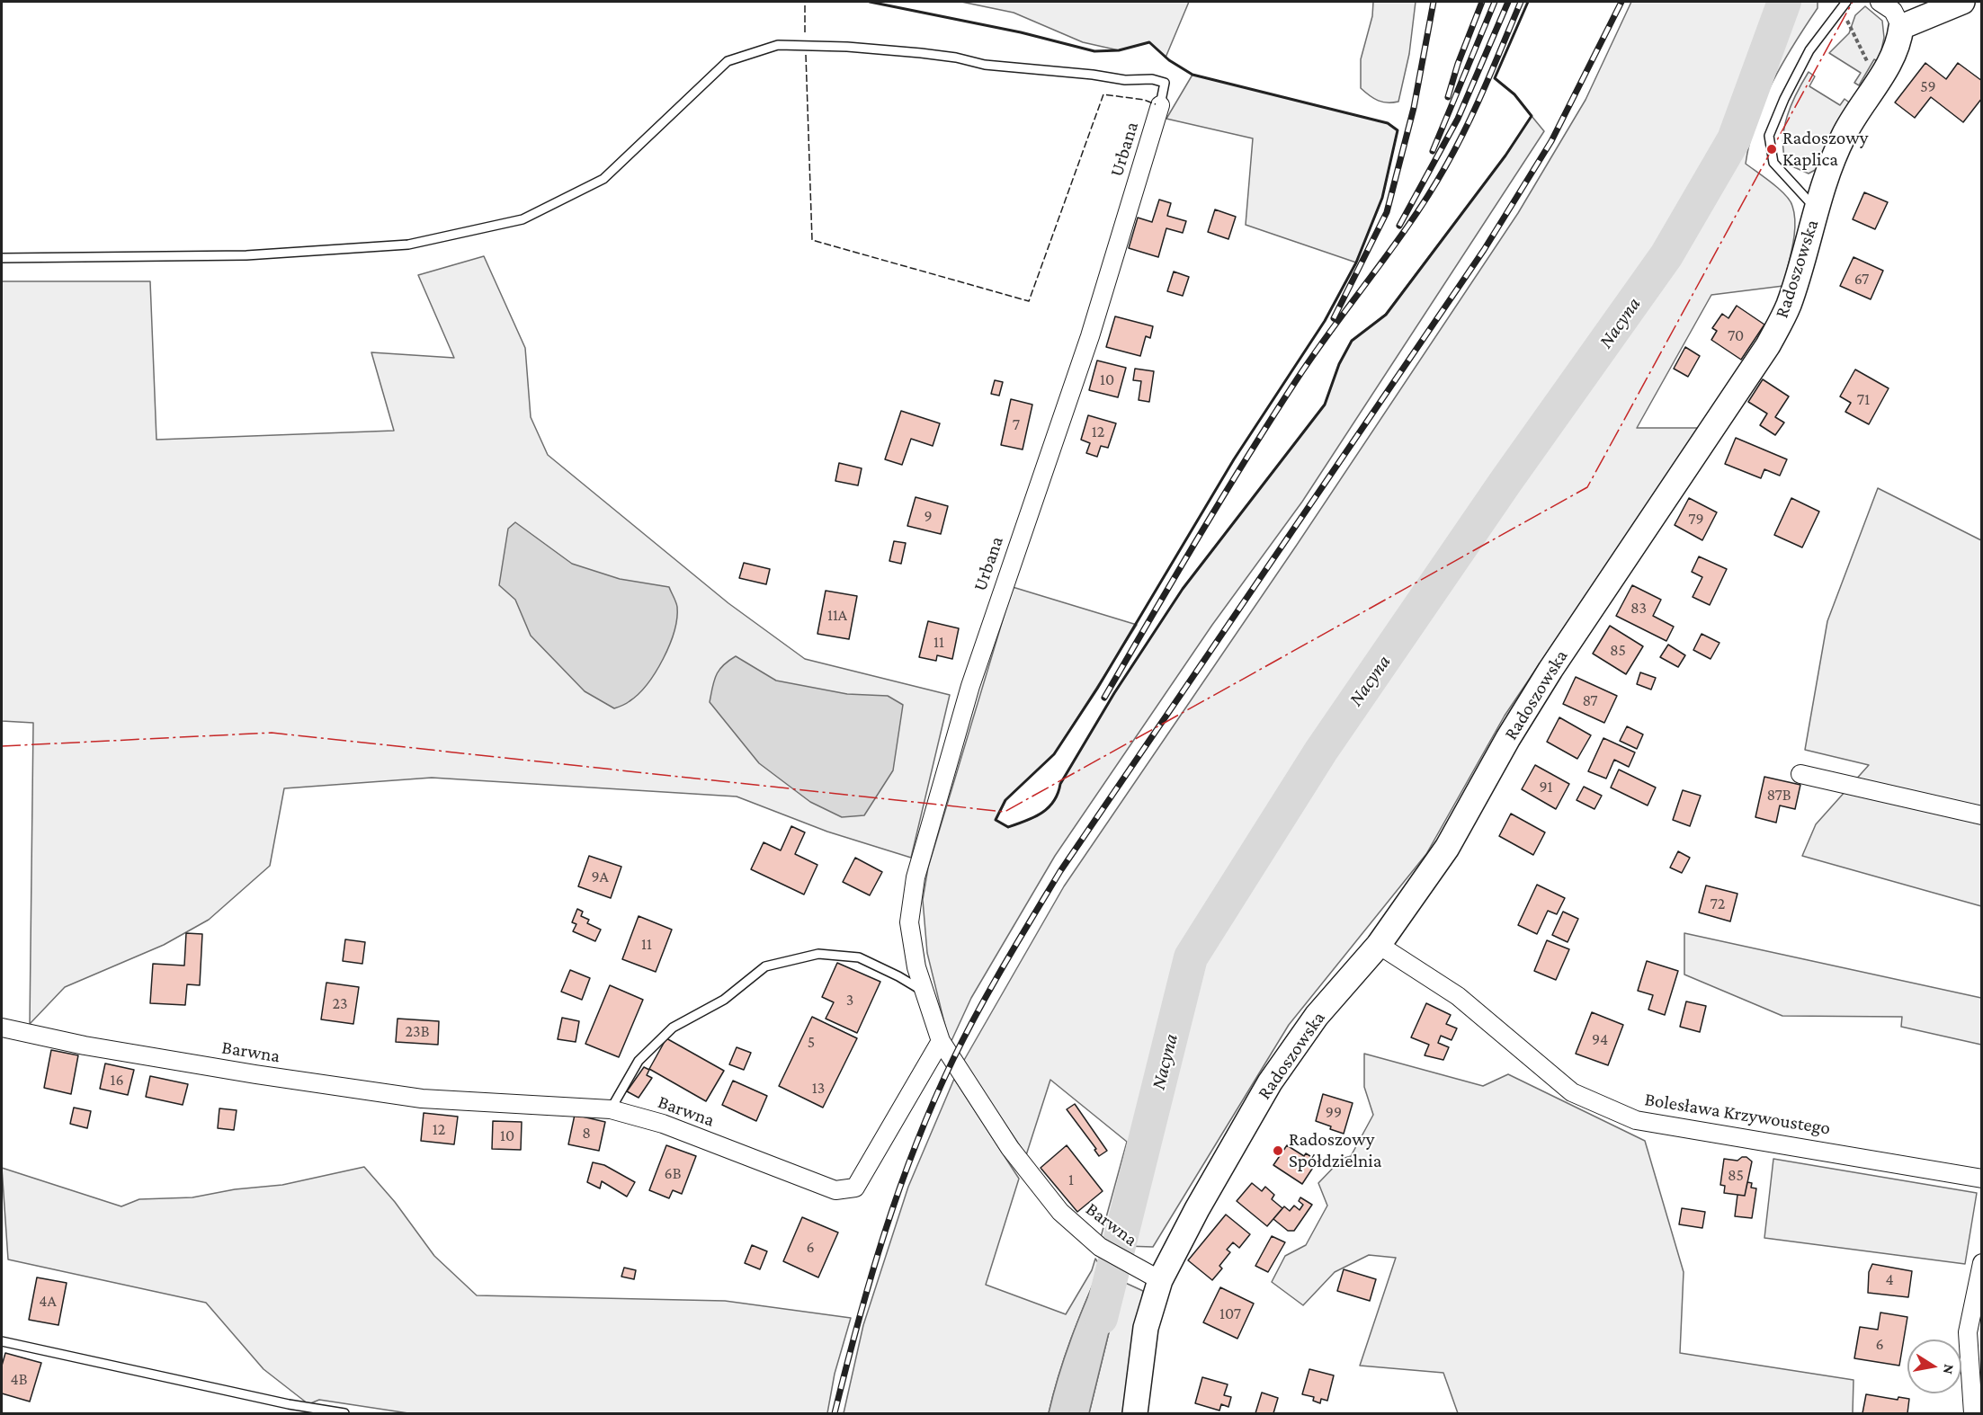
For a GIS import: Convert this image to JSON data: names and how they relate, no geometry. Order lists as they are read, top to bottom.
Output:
{
  "streets": {
    "street": [
      "Urbana",
      "Radoszowska",
      "Barwna",
      "Bolesława Krzywoustego"
    ]
  },
  "crossings": [
    ["Urbana", "Barwna"],
    ["Radoszowska", "Barwna"],
    ["Radoszowska", "Bolesława Krzywoustego"]
  ],
  "water": ["Nacyna"],
  "places": ["Radoszowy Kaplica", "Radoszowy Spółdzielnia"],
  "house_numbers": [
    "59",
    "67",
    "70",
    "10",
    "71",
    "7",
    "12",
    "9",
    "79",
    "83",
    "11A",
    "11",
    "85",
    "87",
    "91",
    "87B",
    "9A",
    "72",
    "11",
    "3",
    "23",
    "23B",
    "94",
    "5",
    "16",
    "13",
    "99",
    "12",
    "8",
    "10",
    "6B",
    "85",
    "1",
    "6",
    "4",
    "4A",
    "107",
    "6",
    "4B"
  ],
  "north": "right"
}
